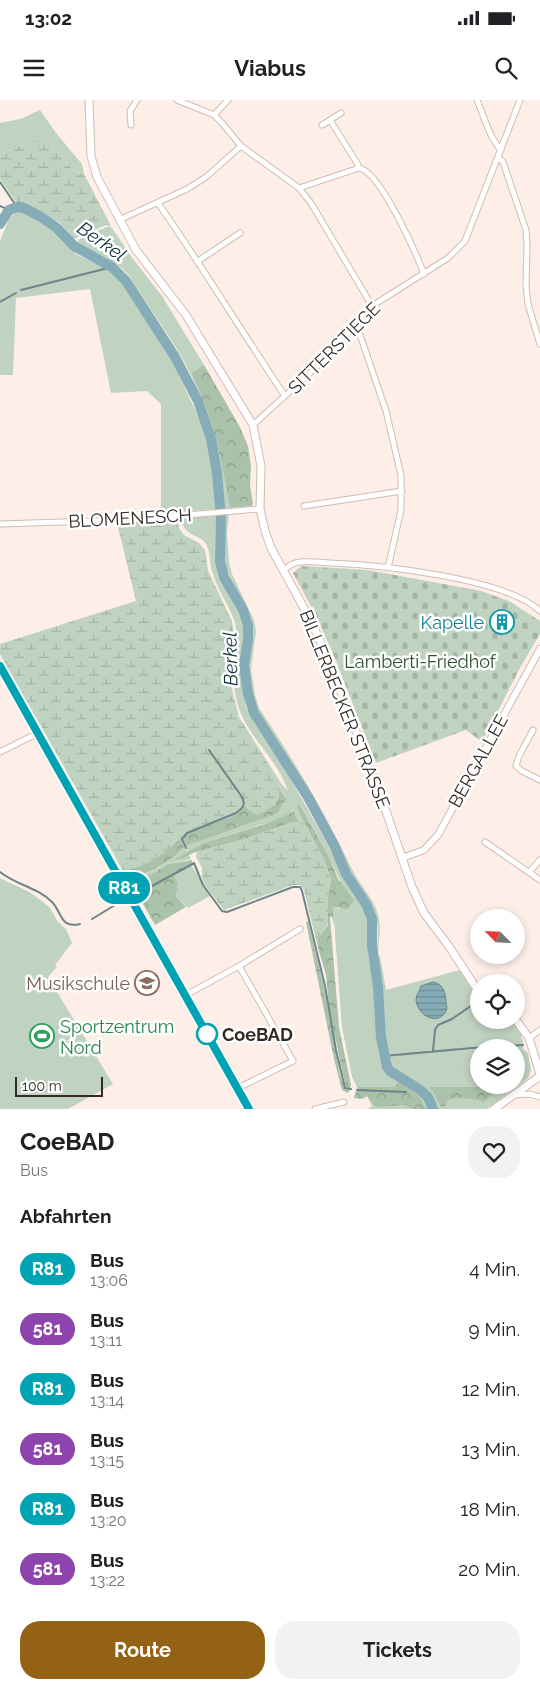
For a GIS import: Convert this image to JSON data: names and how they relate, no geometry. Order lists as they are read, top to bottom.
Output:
{
  "streets": {
    "main road": ["BILLERBECKER STRASSE"],
    "street": ["SITTERSTIEGE", "BLOMENESCH", "BERGALLEE"]
  },
  "crossings": [
    ["SITTERSTIEGE", "BILLERBECKER STRASSE"],
    ["BLOMENESCH", "BILLERBECKER STRASSE"],
    ["BILLERBECKER STRASSE", "BERGALLEE"]
  ],
  "water": ["Berkel"],
  "parks": ["Lamberti-Friedhof"],
  "places": {
    "building": ["Kapelle"],
    "school or university": ["Musikschule"],
    "other": ["CoeBAD"],
    "sports": ["Sportzentrum Nord"]
  },
  "lines": ["bus line R81"],
  "scale_bar": "100 m",
  "north": "top left",
  "page": {
    "status": "13:02",
    "header": "Viabus",
    "on_map": "R81",
    "scale": "100 m",
    "heading": [
      ["CoeBAD", "Bus"],
      "Abfahrten"
    ],
    "list": [
      {
        "mark": "R81",
        "name": "Bus",
        "note": "13:06",
        "value": "4 Min."
      },
      {
        "mark": "581",
        "name": "Bus",
        "note": "13:11",
        "value": "9 Min."
      },
      {
        "mark": "R81",
        "name": "Bus",
        "note": "13:14",
        "value": "12 Min."
      },
      {
        "mark": "581",
        "name": "Bus",
        "note": "13:15",
        "value": "13 Min."
      },
      {
        "mark": "R81",
        "name": "Bus",
        "note": "13:20",
        "value": "18 Min."
      },
      {
        "mark": "581",
        "name": "Bus",
        "note": "13:22",
        "value": "20 Min."
      }
    ],
    "buttons": ["Route", "Tickets"]
  }
}
